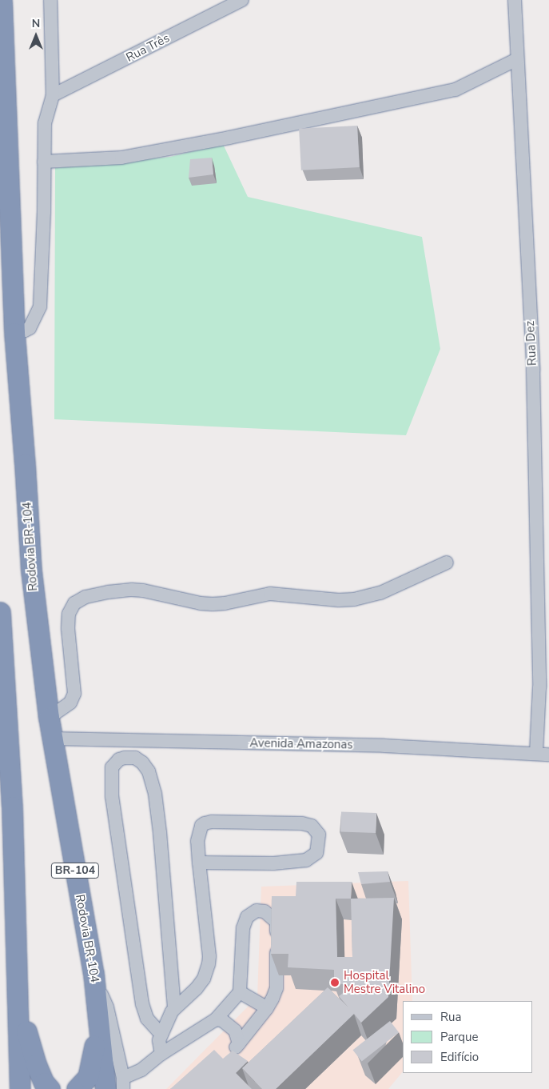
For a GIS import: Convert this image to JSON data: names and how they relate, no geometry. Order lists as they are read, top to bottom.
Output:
{
  "streets": {
    "highway": ["Rodovia BR-104", "BR-104"],
    "street": ["Rua Três", "Rua Dez", "Avenida Amazonas"]
  },
  "crossings": [
    ["Rua Dez", "Avenida Amazonas"],
    ["Rodovia BR-104", "Avenida Amazonas"]
  ],
  "places": ["Hospital Mestre Vitalino"],
  "legend": ["Rua", "Parque", "Edifício"],
  "north": "top"
}
